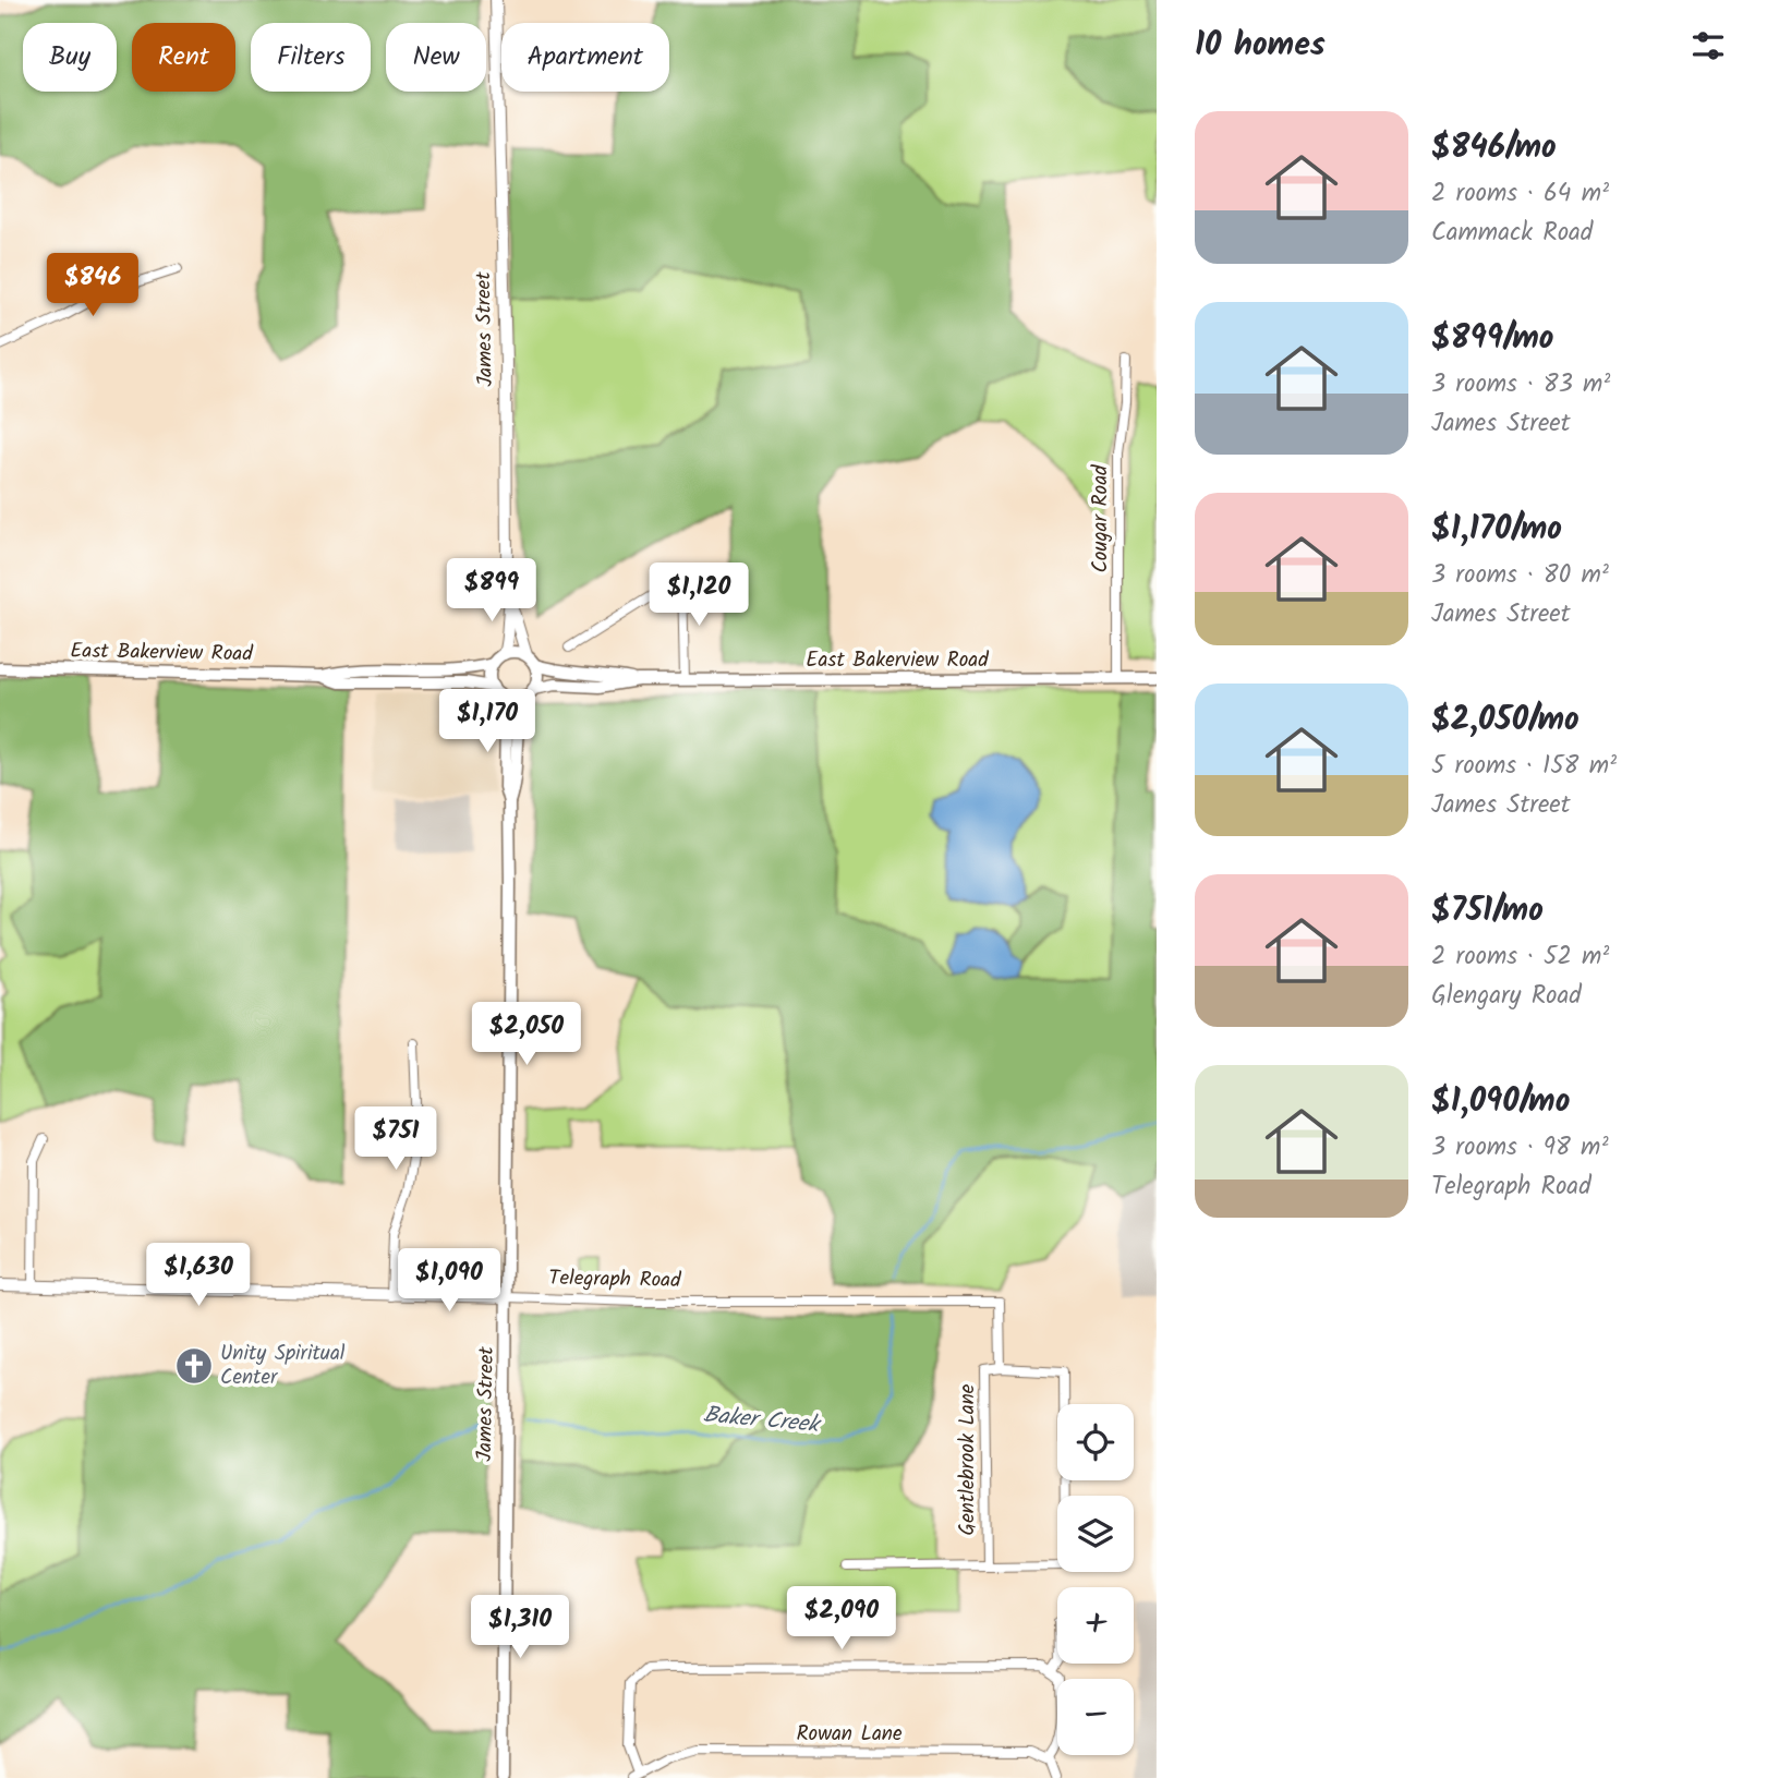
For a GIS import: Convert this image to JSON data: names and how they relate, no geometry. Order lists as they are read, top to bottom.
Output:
{
  "streets": {
    "main road": ["James Street", "East Bakerview Road"],
    "street": [
      "Cougar Road",
      "Telegraph Road",
      "Gentlebrook Lane",
      "Rowan Lane"
    ]
  },
  "crossings": [
    ["James Street", "East Bakerview Road"],
    ["James Street", "Telegraph Road"],
    ["Cougar Road", "East Bakerview Road"],
    ["Telegraph Road", "Gentlebrook Lane"]
  ],
  "water": ["Baker Creek"],
  "places": {
    "church": ["Unity Spiritual Center"]
  },
  "page": {
    "heading": "10 homes",
    "chip": [
      "Buy",
      "Rent",
      "Filters",
      "New",
      "Apartment"
    ],
    "list": [
      {
        "name": "$846/mo",
        "note": "2 rooms · 64 m² · Cammack Road"
      },
      {
        "name": "$899/mo",
        "note": "3 rooms · 83 m² · James Street"
      },
      {
        "name": "$1,170/mo",
        "note": "3 rooms · 80 m² · James Street"
      },
      {
        "name": "$2,050/mo",
        "note": "5 rooms · 158 m² · James Street"
      },
      {
        "name": "$751/mo",
        "note": "2 rooms · 52 m² · Glengary Road"
      },
      {
        "name": "$1,090/mo",
        "note": "3 rooms · 98 m² · Telegraph Road"
      }
    ],
    "price": [
      "$846",
      "$899",
      "$1,120",
      "$1,170",
      "$2,050",
      "$751",
      "$1,630",
      "$1,090",
      "$2,090",
      "$1,310"
    ],
    "map_buttons": ["+", "−"]
  }
}
